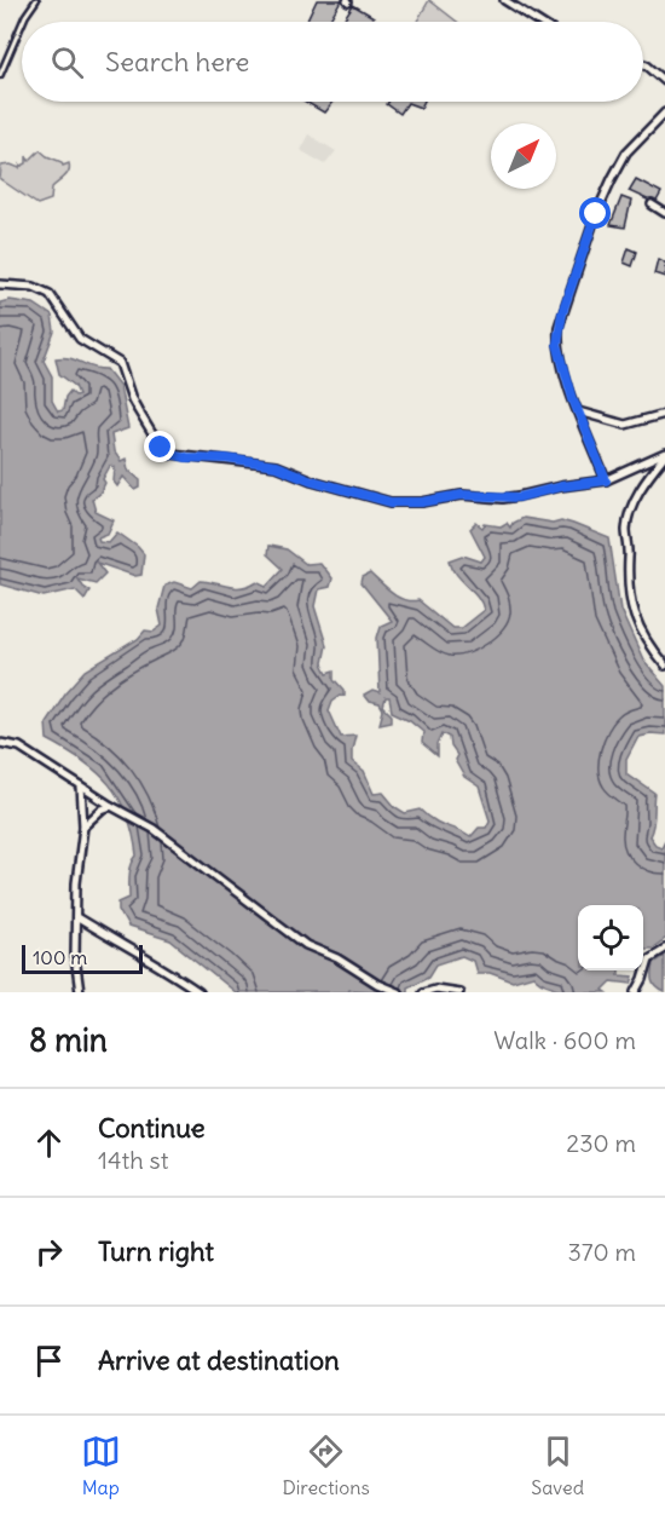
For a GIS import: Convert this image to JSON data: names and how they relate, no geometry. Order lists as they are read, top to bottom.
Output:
{
  "scale_bar": "100 m",
  "north": "top right",
  "page": {
    "search": "Search here",
    "scale": "100 m",
    "heading": ["8 min", "Walk · 600 m"],
    "list": [
      ["Continue", "14th st", "230 m"],
      ["Turn right", "370 m"],
      "Arrive at destination"
    ],
    "nav": ["Map", "Directions", "Saved"]
  }
}
